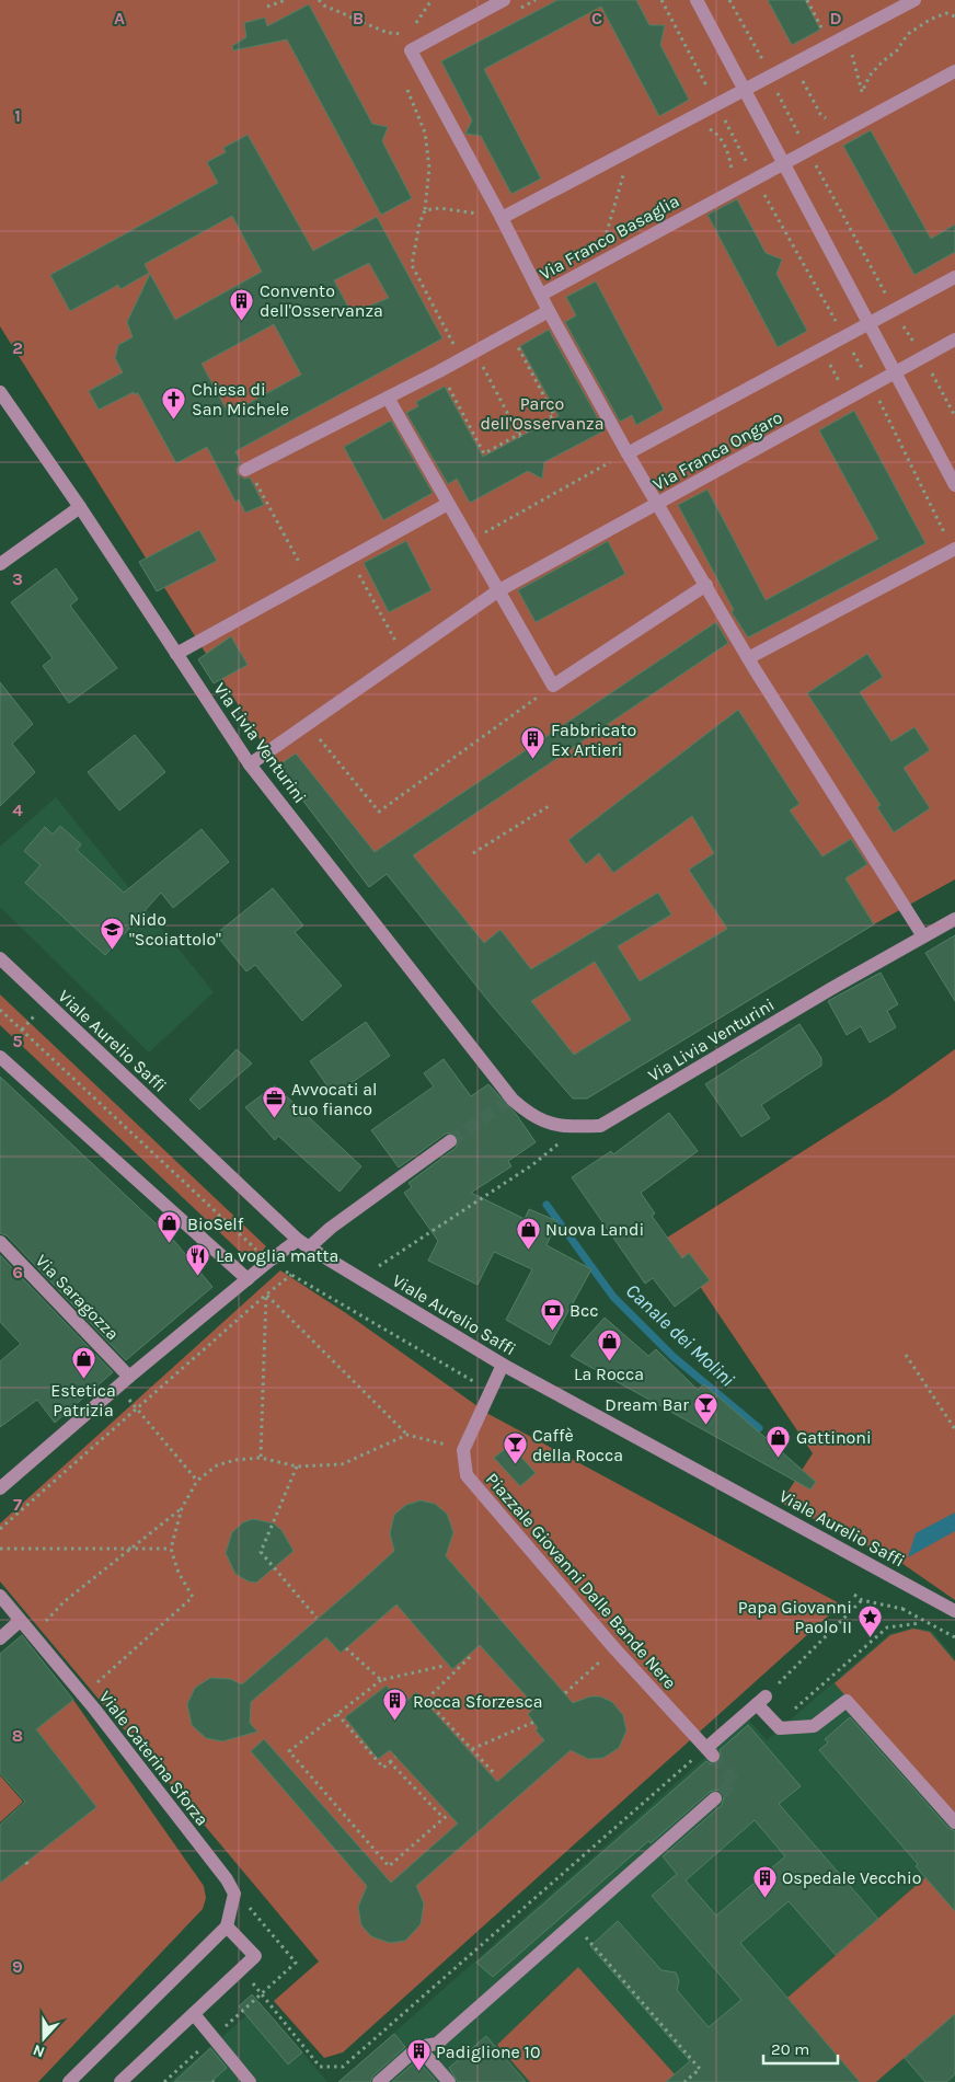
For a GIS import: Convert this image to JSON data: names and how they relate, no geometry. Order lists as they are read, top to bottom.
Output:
{
  "streets": {
    "street": [
      "Via Franco Basaglia",
      "Via Franca Ongaro",
      "Via Livia Venturini",
      "Viale Aurelio Saffi",
      "Via Saragozza",
      "Piazzale Giovanni Dalle Bande Nere",
      "Viale Caterina Sforza"
    ]
  },
  "crossings": [
    ["Via Franco Basaglia", "Via Franca Ongaro"],
    ["Via Franca Ongaro", "Via Livia Venturini"]
  ],
  "water": ["Canale dei Molini"],
  "parks": ["Parco dell'Osservanza"],
  "places": {
    "building": [
      "Convento dell'Osservanza",
      "Fabbricato Ex Artieri",
      "Rocca Sforzesca",
      "Ospedale Vecchio",
      "Padiglione 10"
    ],
    "church": ["Chiesa di San Michele"],
    "school or university": ["Nido \"Scoiattolo\""],
    "office": ["Avvocati al tuo fianco"],
    "shop": [
      "BioSelf",
      "Nuova Landi",
      "La Rocca",
      "Estetica Patrizia",
      "Gattinoni"
    ],
    "restaurant": ["La voglia matta"],
    "bank": ["Bcc"],
    "bar": ["Dream Bar", "Caffè della Rocca"],
    "place": ["Papa Giovanni Paolo II"]
  },
  "scale_bar": "20 m",
  "north": "bottom",
  "grid": {
    "columns": [
      "A",
      "B",
      "C",
      "D"
    ],
    "rows": [
      "1",
      "2",
      "3",
      "4",
      "5",
      "6",
      "7",
      "8",
      "9"
    ]
  }
}
